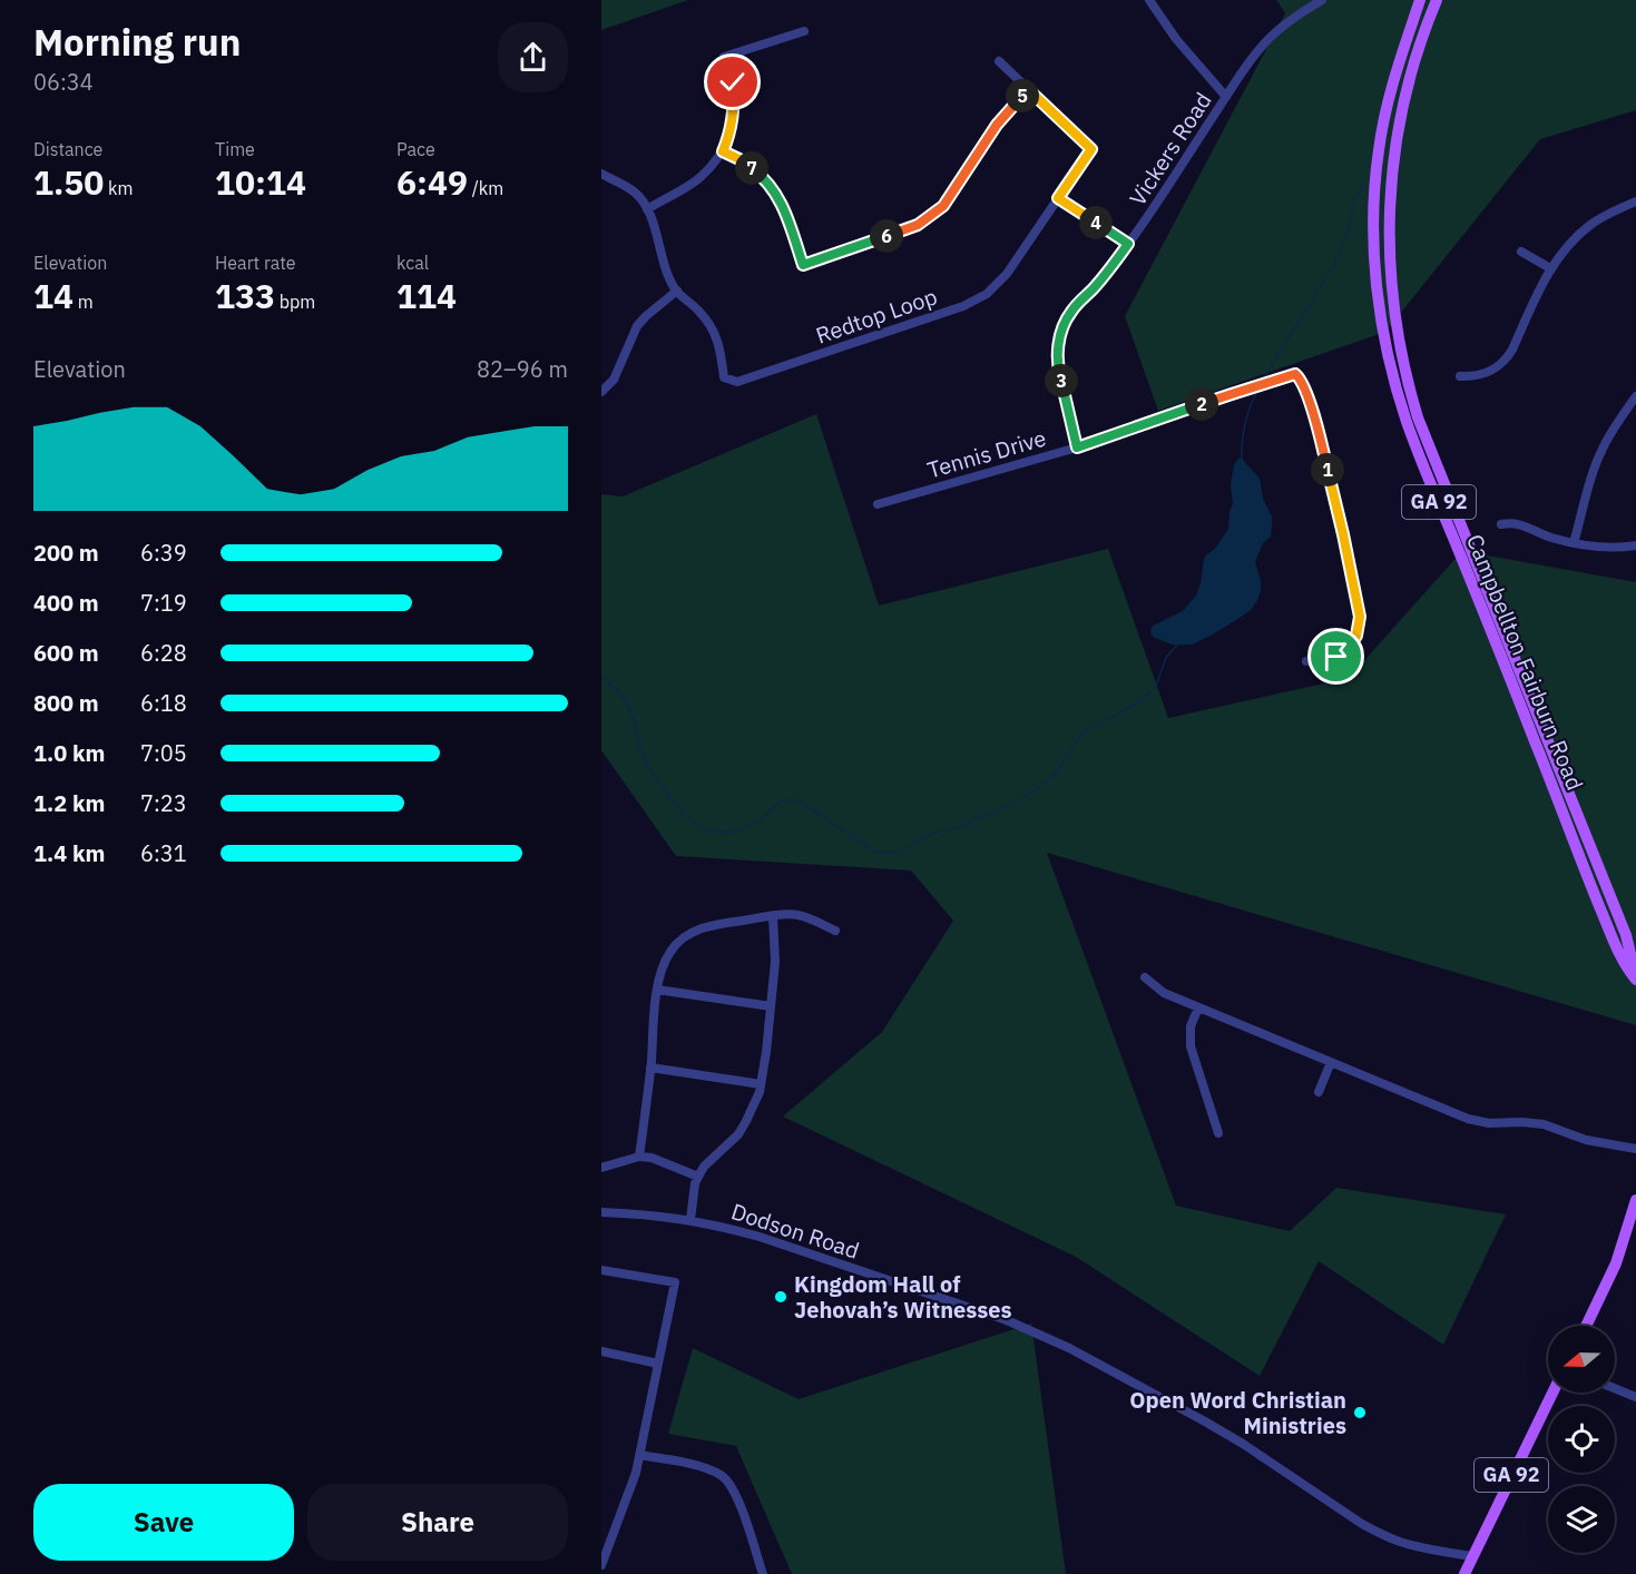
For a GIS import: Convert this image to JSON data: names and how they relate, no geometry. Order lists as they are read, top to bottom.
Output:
{
  "streets": {
    "main road": ["GA 92", "Campbellton Fairburn Road"],
    "street": [
      "Vickers Road",
      "Redtop Loop",
      "Tennis Drive",
      "Dodson Road"
    ]
  },
  "crossings": [
    ["Vickers Road", "Tennis Drive"],
    ["GA 92", "Dodson Road"]
  ],
  "places": ["Kingdom Hall of Jehovah’s Witnesses", "Open Word Christian Ministries"],
  "north": "left",
  "page": {
    "heading": ["Morning run", "06:34"],
    "pins": [
      "5",
      "7",
      "4",
      "6",
      "3",
      "2",
      "1"
    ],
    "stats": [
      ["Distance", "1.50 km"],
      ["Time", "10:14"],
      ["Pace", "6:49 /km"],
      ["Elevation", "14 m"],
      ["Heart rate", "133 bpm"],
      ["kcal", "114"]
    ],
    "chart": ["Elevation", "82–96 m"],
    "list": [
      {
        "name": "200 m",
        "note": "6:39"
      },
      {
        "name": "400 m",
        "note": "7:19"
      },
      {
        "name": "600 m",
        "note": "6:28"
      },
      {
        "name": "800 m",
        "note": "6:18"
      },
      {
        "name": "1.0 km",
        "note": "7:05"
      },
      {
        "name": "1.2 km",
        "note": "7:23"
      },
      {
        "name": "1.4 km",
        "note": "6:31"
      }
    ],
    "buttons": ["Save", "Share"]
  }
}
